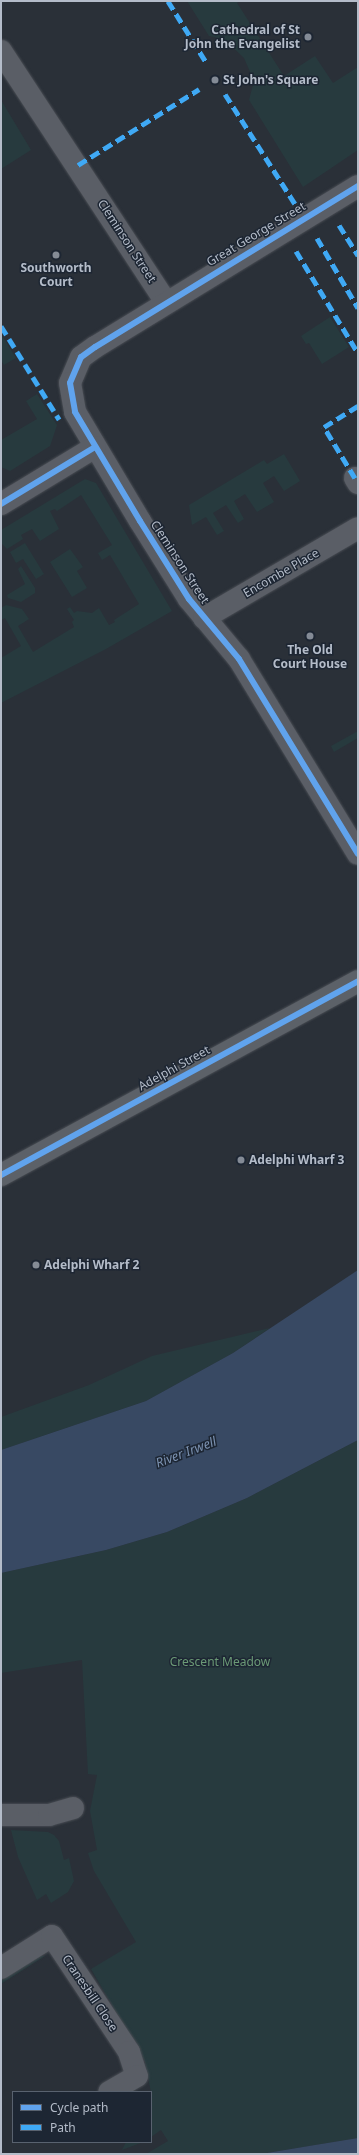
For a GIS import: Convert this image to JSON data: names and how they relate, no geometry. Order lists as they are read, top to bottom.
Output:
{
  "streets": {
    "main road": ["Adelphi Street"],
    "street": [
      "Great George Street",
      "Cleminson Street",
      "Encombe Place",
      "Cranesbill Close"
    ]
  },
  "crossings": [
    ["Great George Street", "Cleminson Street"],
    ["Cleminson Street", "Encombe Place"]
  ],
  "water": ["River Irwell"],
  "parks": ["Crescent Meadow"],
  "places": [
    "Cathedral of St John the Evangelist",
    "St John's Square",
    "Southworth Court",
    "The Old Court House",
    "Adelphi Wharf 3",
    "Adelphi Wharf 2"
  ],
  "legend": ["Cycle path", "Path"]
}
